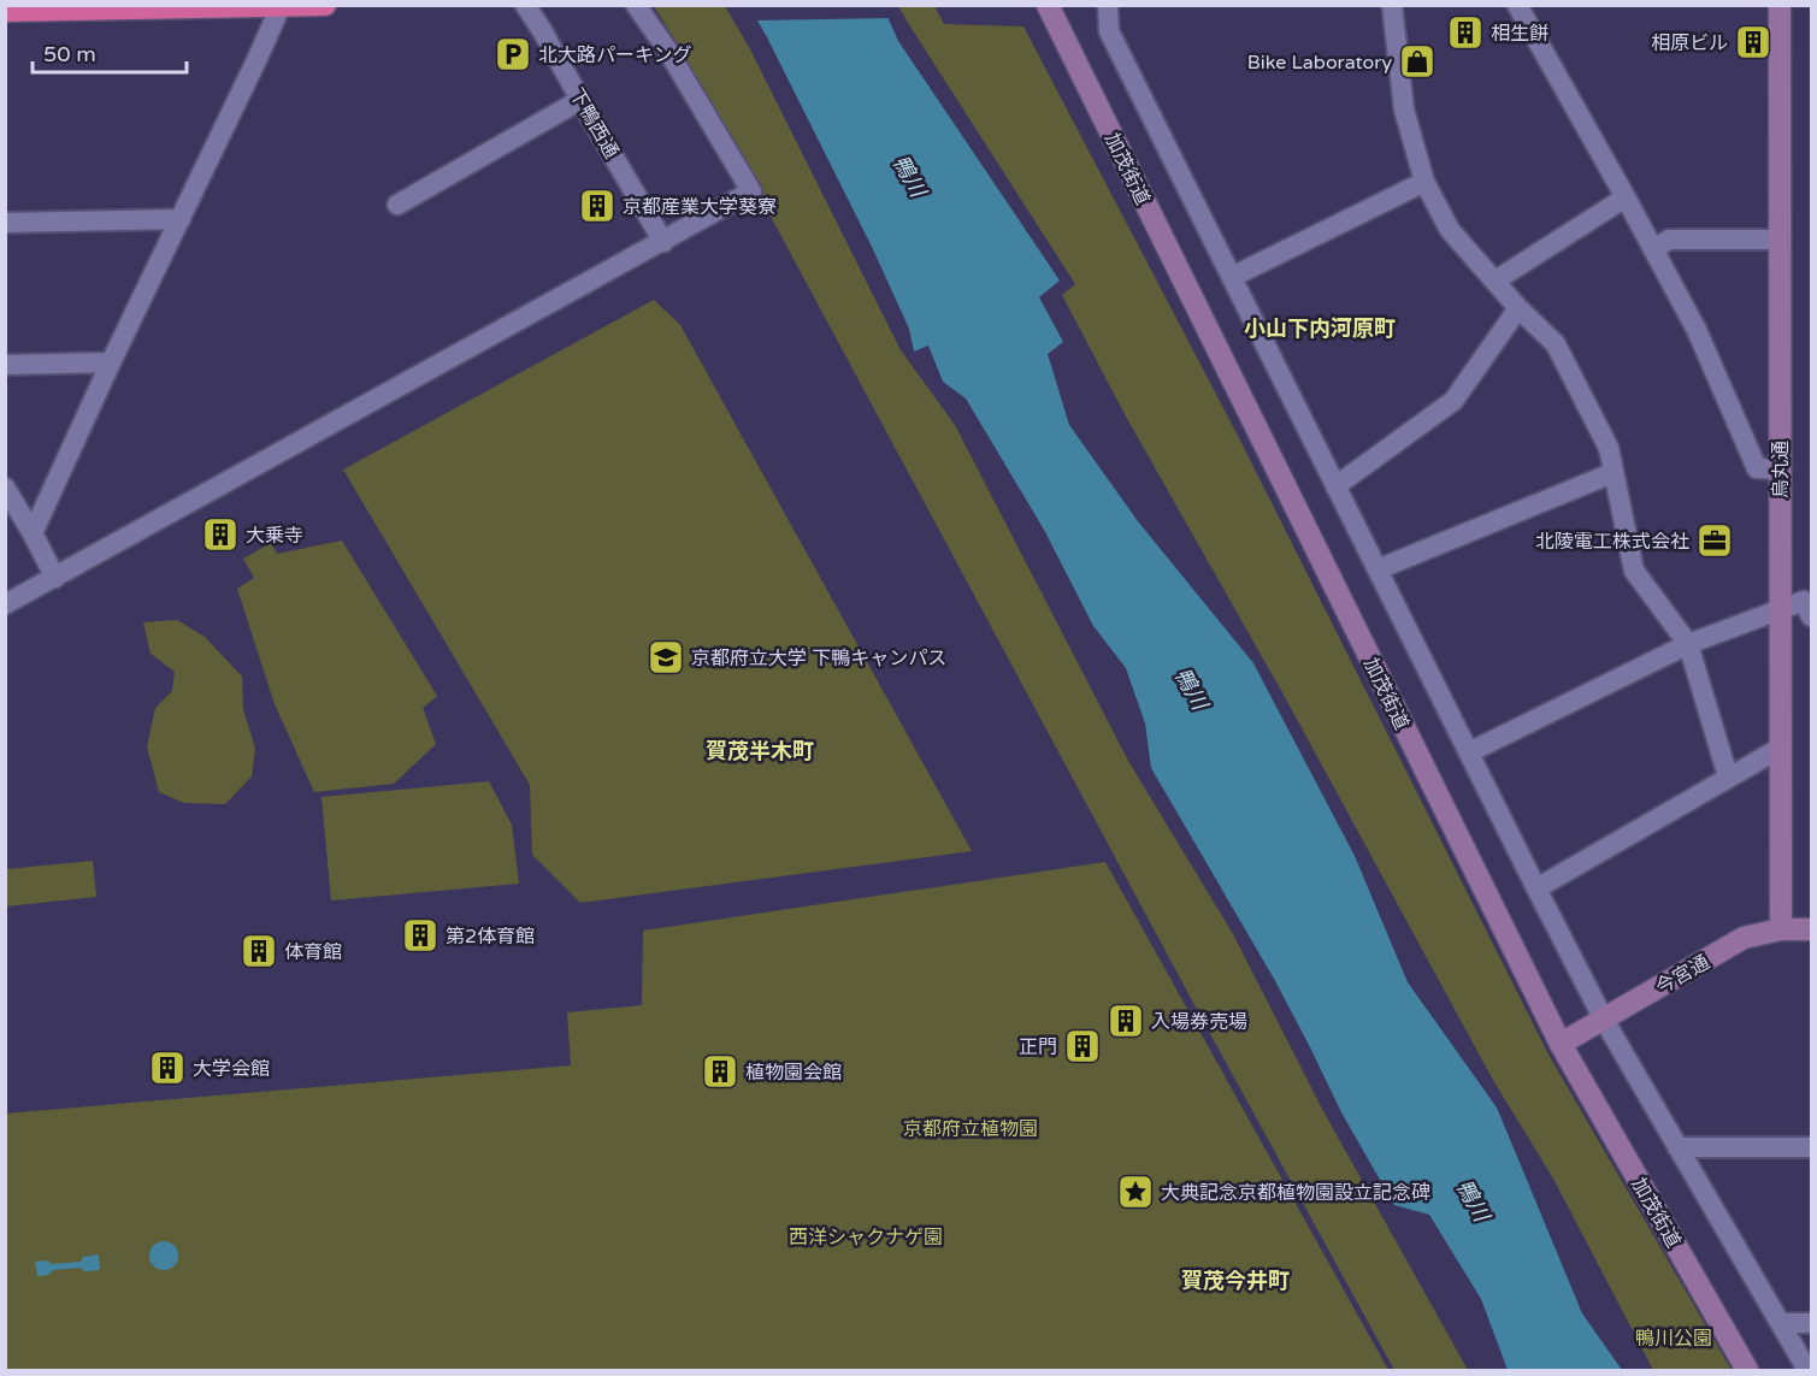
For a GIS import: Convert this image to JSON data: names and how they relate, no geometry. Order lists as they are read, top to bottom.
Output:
{
  "streets": {
    "street": [
      "下鴨西通",
      "加茂街道",
      "烏丸通",
      "今宮通"
    ]
  },
  "crossings": [
    ["加茂街道", "今宮通"],
    ["烏丸通", "今宮通"]
  ],
  "districts": ["小山下内河原町", "賀茂半木町", "賀茂今井町"],
  "water": ["鴨川"],
  "parks": ["京都府立植物園", "西洋シャクナゲ園", "鴨川公園"],
  "places": {
    "building": [
      "相生餅",
      "相原ビル",
      "京都産業大学葵寮",
      "大乗寺",
      "第2体育館",
      "体育館",
      "入場券売場",
      "正門",
      "大学会館",
      "植物園会館"
    ],
    "parking": ["北大路パーキング"],
    "shop": ["Bike Laboratory"],
    "office": ["北陵電工株式会社"],
    "school or university": ["京都府立大学 下鴨キャンパス"],
    "place": ["大典記念京都植物園設立記念碑"]
  },
  "scale_bar": "50 m"
}
